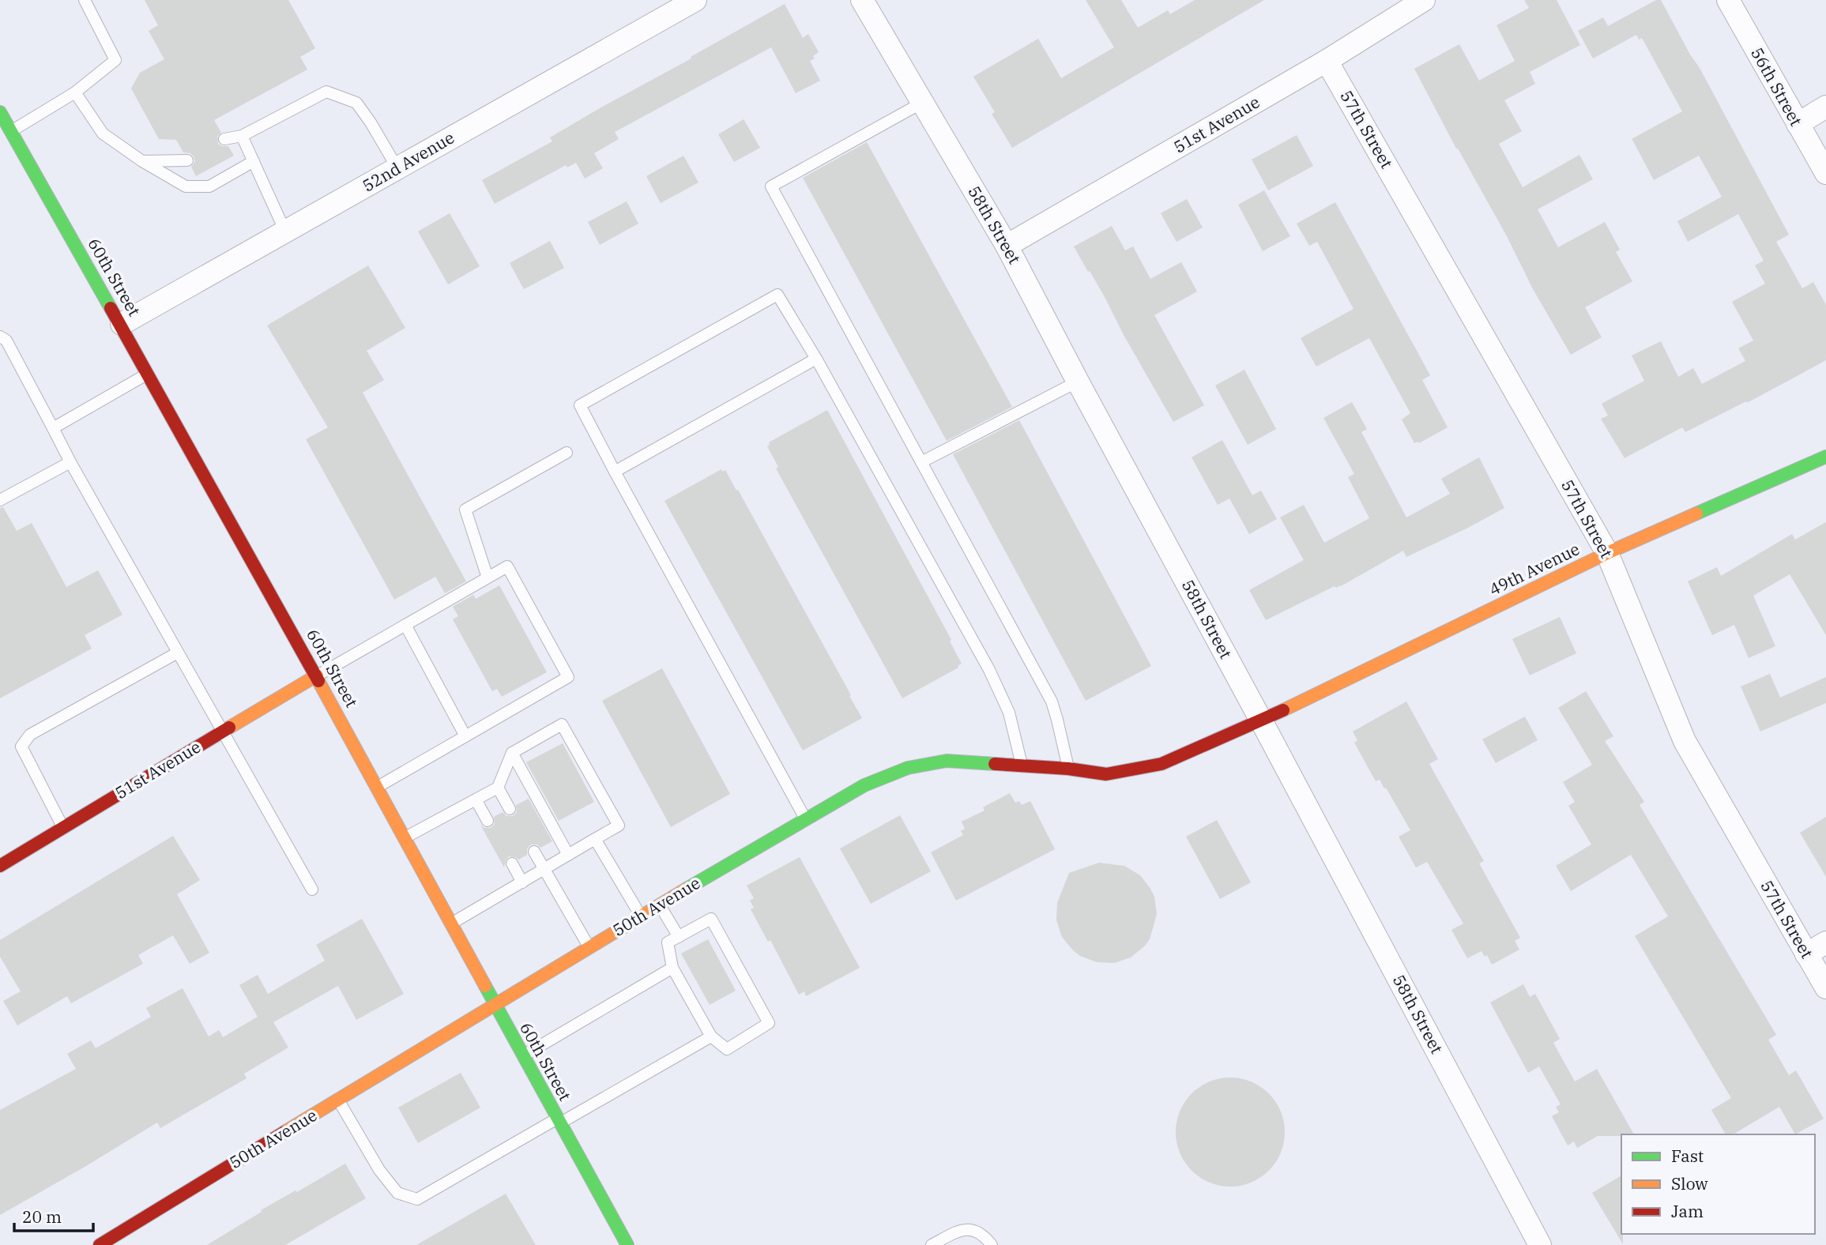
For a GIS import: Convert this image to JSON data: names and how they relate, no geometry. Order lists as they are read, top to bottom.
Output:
{
  "streets": {
    "street": [
      "56th Street",
      "51st Avenue",
      "57th Street",
      "52nd Avenue",
      "58th Street",
      "60th Street",
      "49th Avenue",
      "50th Avenue"
    ]
  },
  "crossings": [
    ["51st Avenue", "57th Street"],
    ["51st Avenue", "58th Street"],
    ["51st Avenue", "60th Street"],
    ["57th Street", "49th Avenue"],
    ["52nd Avenue", "60th Street"],
    ["58th Street", "49th Avenue"],
    ["58th Street", "50th Avenue"],
    ["60th Street", "50th Avenue"],
    ["49th Avenue", "50th Avenue"]
  ],
  "legend": ["Fast", "Slow", "Jam"],
  "scale_bar": "20 m"
}
